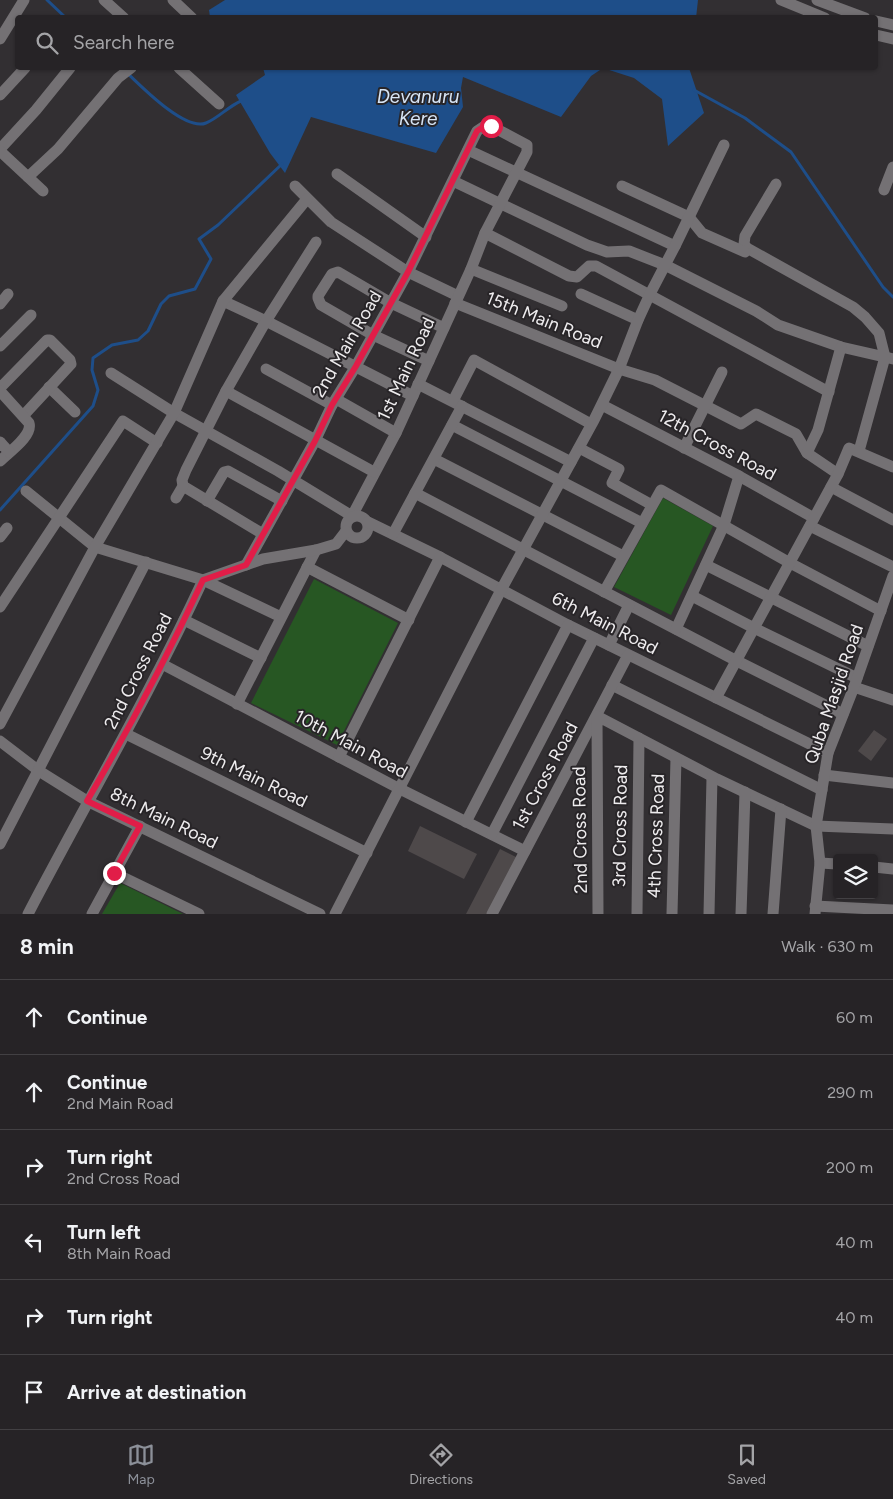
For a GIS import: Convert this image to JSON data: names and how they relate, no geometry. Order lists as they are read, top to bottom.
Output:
{
  "streets": {
    "street": [
      "15th Main Road",
      "2nd Main Road",
      "1st Main Road",
      "12th Cross Road",
      "6th Main Road",
      "2nd Cross Road",
      "Quba Masjid Road",
      "10th Main Road",
      "1st Cross Road",
      "9th Main Road",
      "8th Main Road",
      "3rd Cross Road",
      "4th Cross Road"
    ]
  },
  "crossings": [
    ["15th Main Road", "2nd Main Road"],
    ["15th Main Road", "1st Main Road"],
    ["2nd Main Road", "1st Main Road"],
    ["1st Main Road", "6th Main Road"],
    ["6th Main Road", "Quba Masjid Road"],
    ["6th Main Road", "1st Cross Road"],
    ["2nd Cross Road", "10th Main Road"],
    ["2nd Cross Road", "1st Cross Road"],
    ["2nd Cross Road", "9th Main Road"],
    ["2nd Cross Road", "8th Main Road"],
    ["10th Main Road", "1st Cross Road"]
  ],
  "water": ["Devanuru Kere"],
  "page": {
    "search": "Search here",
    "heading": ["8 min", "Walk · 630 m"],
    "list": [
      ["Continue", "60 m"],
      ["Continue", "2nd Main Road", "290 m"],
      ["Turn right", "2nd Cross Road", "200 m"],
      ["Turn left", "8th Main Road", "40 m"],
      ["Turn right", "40 m"],
      "Arrive at destination"
    ],
    "nav": ["Map", "Directions", "Saved"]
  }
}
